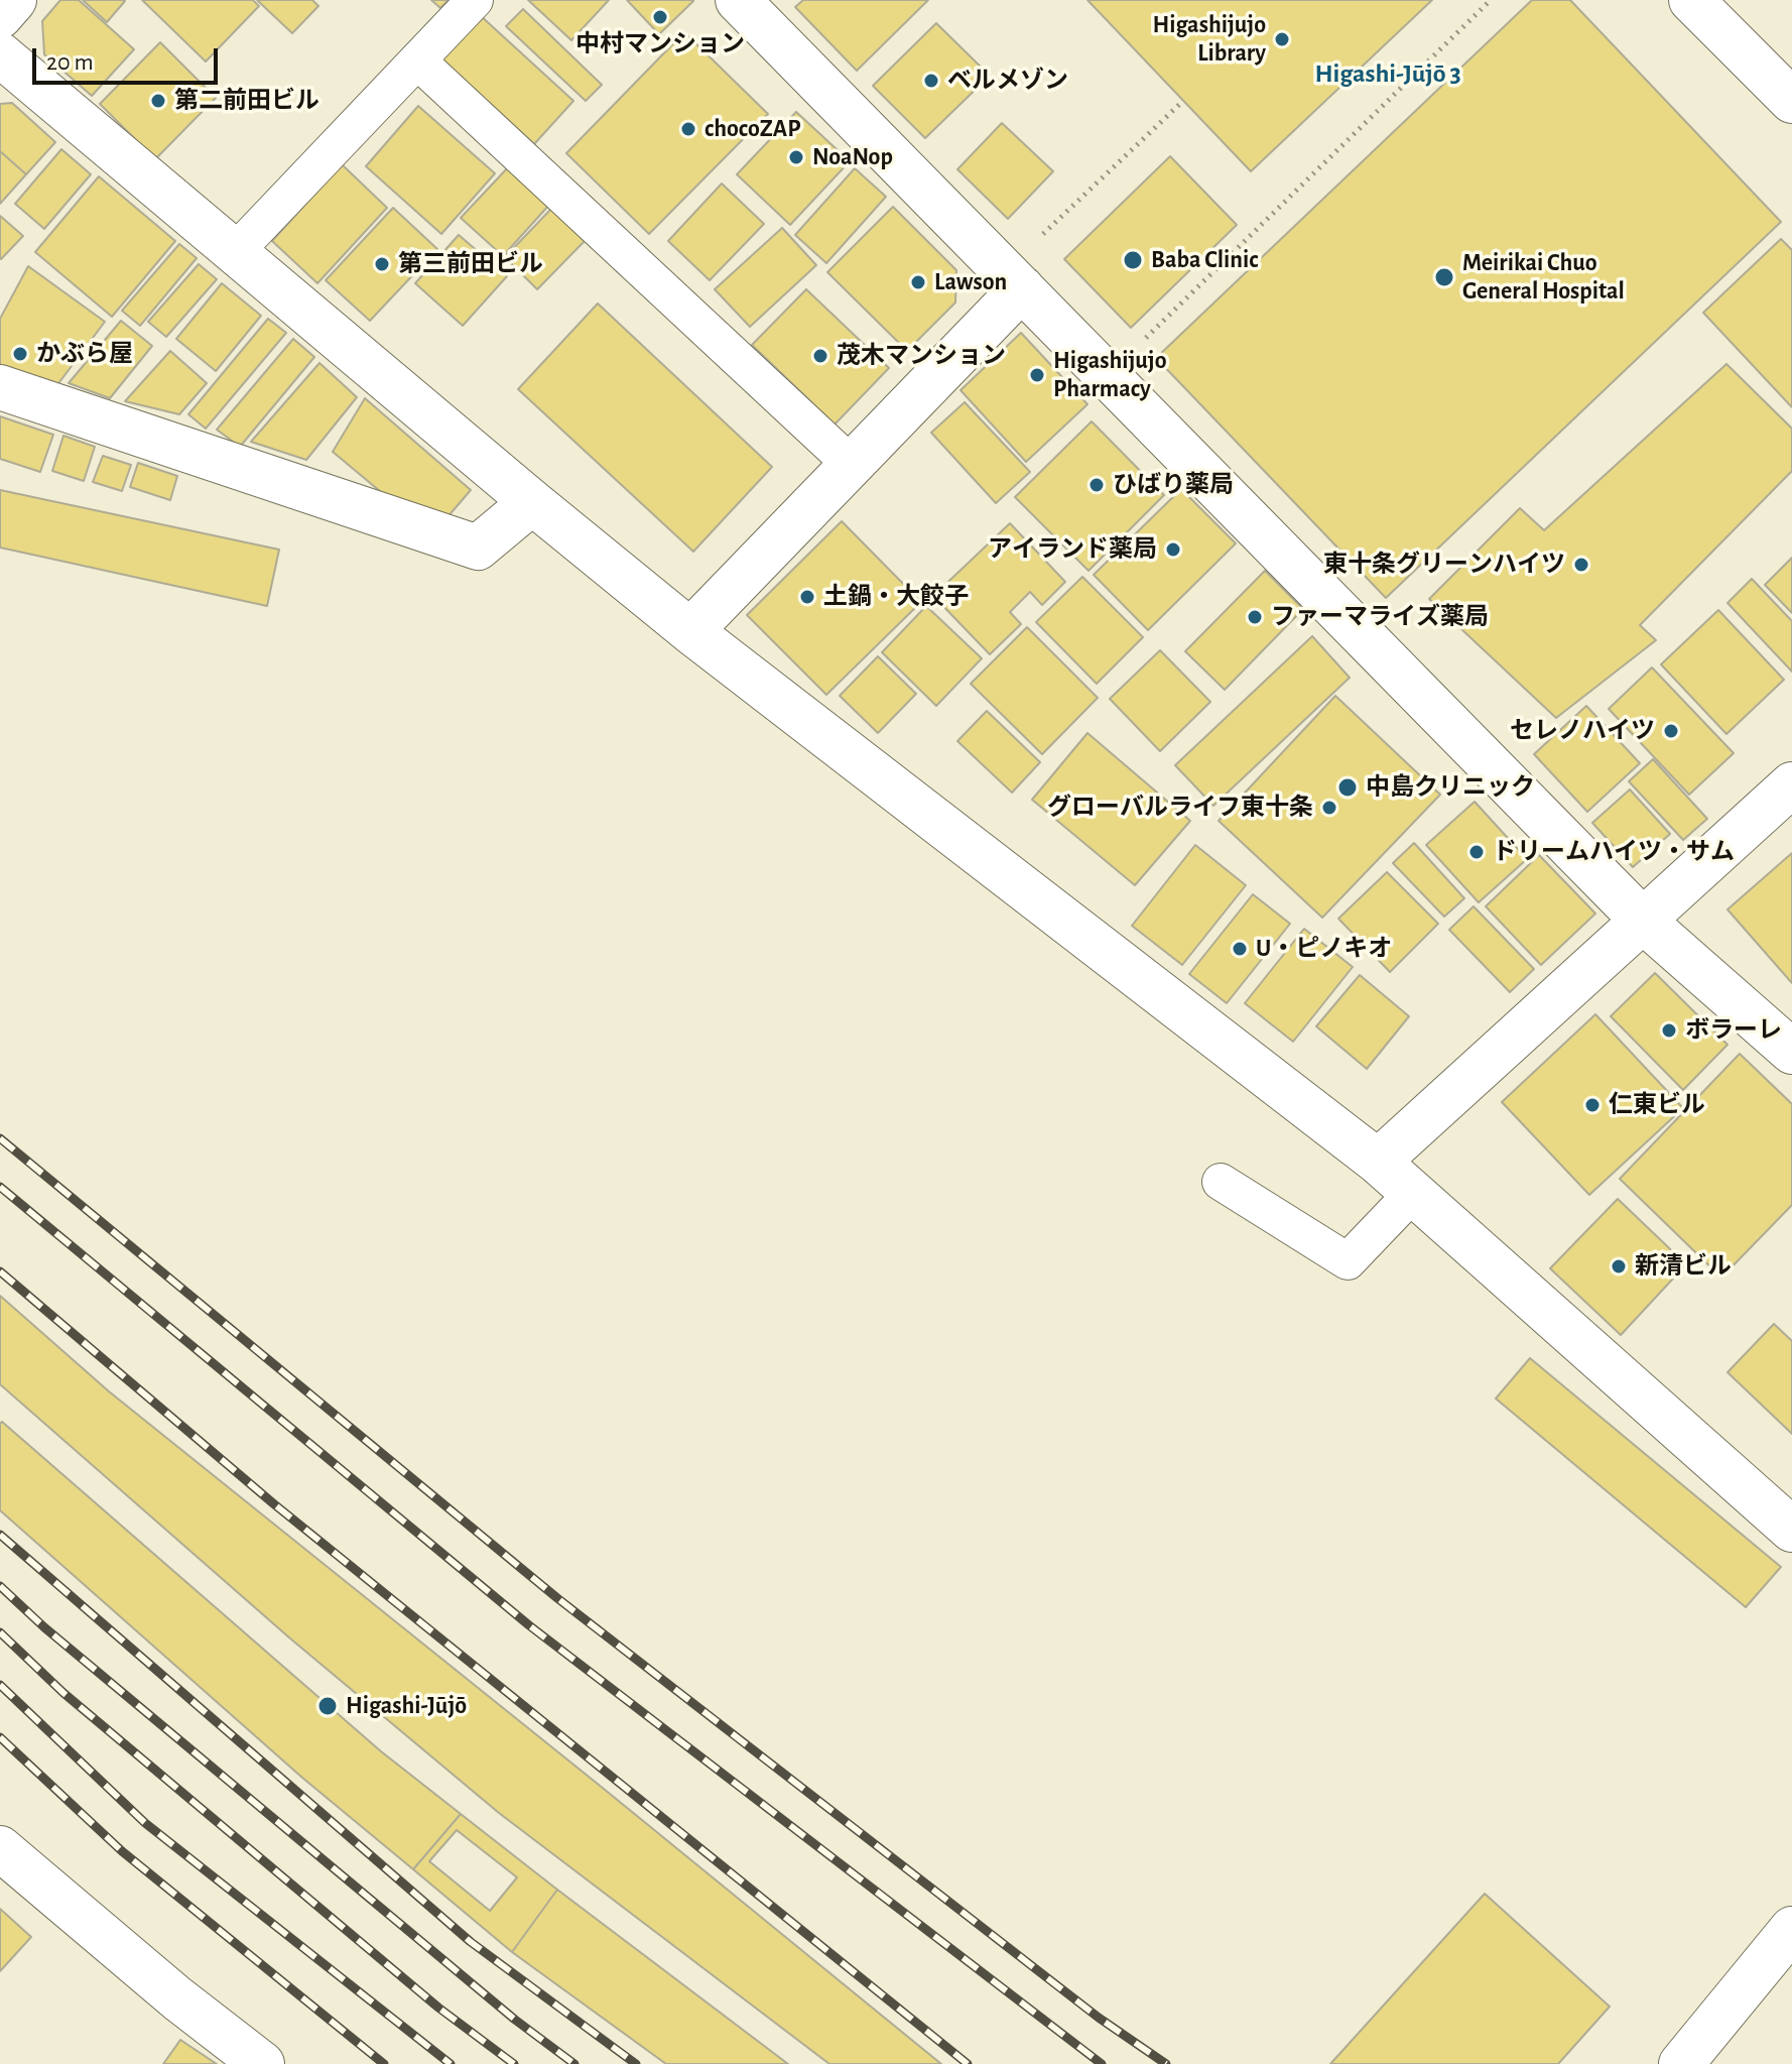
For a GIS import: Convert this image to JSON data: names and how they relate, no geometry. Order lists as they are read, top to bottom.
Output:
{
  "districts": ["Higashi-Jūjō 3"],
  "places": [
    "中村マンション",
    "Higashijujo Library",
    "ベルメゾン",
    "第二前田ビル",
    "chocoZAP",
    "NoaNop",
    "Baba Clinic",
    "第三前田ビル",
    "Meirikai Chuo General Hospital",
    "Lawson",
    "かぶら屋",
    "茂木マンション",
    "Higashijujo Pharmacy",
    "ひばり薬局",
    "アイランド薬局",
    "東十条グリーンハイツ",
    "土鍋・大餃子",
    "ファーマライズ薬局",
    "セレノハイツ",
    "中島クリニック",
    "グローバルライフ東十条",
    "ドリームハイツ・サム",
    "U・ピノキオ",
    "ボラーレ",
    "仁東ビル",
    "新清ビル",
    "Higashi-Jūjō"
  ],
  "scale_bar": "20 m"
}
